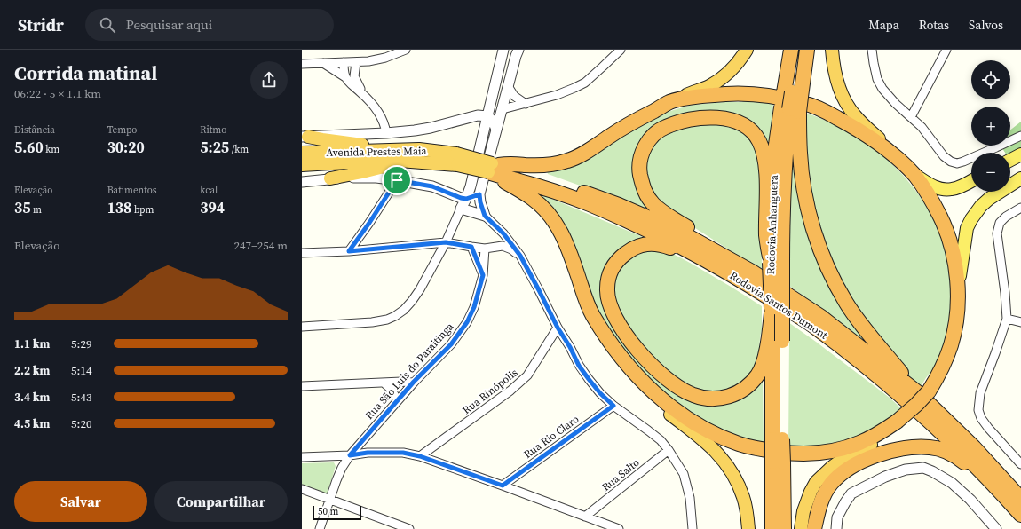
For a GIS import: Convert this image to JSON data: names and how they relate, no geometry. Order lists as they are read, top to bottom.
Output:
{
  "streets": {
    "highway": ["Avenida Prestes Maia", "Rodovia Anhanguera", "Rodovia Santos Dumont"],
    "street": [
      "Rua São Luís do Paraitinga",
      "Rua Rinópolis",
      "Rua Rio Claro",
      "Rua Salto"
    ]
  },
  "crossings": [
    ["Avenida Prestes Maia", "Rodovia Santos Dumont"]
  ],
  "scale_bar": "50 m",
  "page": {
    "header": "Stridr",
    "search": "Pesquisar aqui",
    "nav": ["Mapa", "Rotas", "Salvos"],
    "heading": ["Corrida matinal", "06:22 · 5 × 1.1 km"],
    "map_buttons": ["+", "−"],
    "stats": [
      ["Distância", "5.60 km"],
      ["Tempo", "30:20"],
      ["Ritmo", "5:25 /km"],
      ["Elevação", "35 m"],
      ["Batimentos", "138 bpm"],
      ["kcal", "394"]
    ],
    "chart": ["Elevação", "247–254 m"],
    "list": [
      {
        "name": "1.1 km",
        "note": "5:29"
      },
      {
        "name": "2.2 km",
        "note": "5:14"
      },
      {
        "name": "3.4 km",
        "note": "5:43"
      },
      {
        "name": "4.5 km",
        "note": "5:20"
      }
    ],
    "buttons": ["Salvar", "Compartilhar"],
    "scale": "50 m"
  }
}
